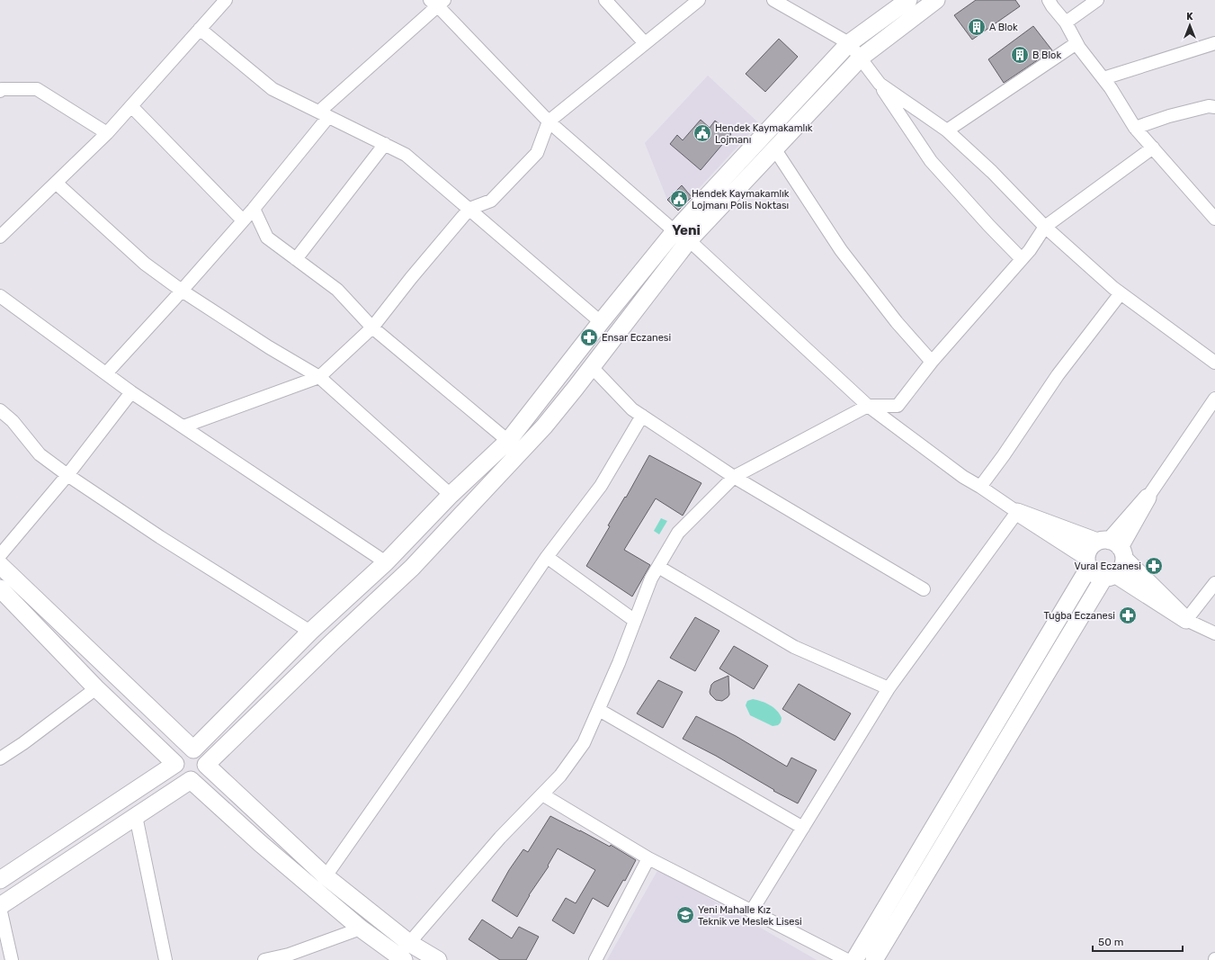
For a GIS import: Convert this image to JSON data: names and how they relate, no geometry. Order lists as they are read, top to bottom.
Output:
{
  "districts": ["Yeni"],
  "places": {
    "building": ["A Blok", "B Blok"],
    "public building": ["Hendek Kaymakamlık Lojmanı", "Hendek Kaymakamlık Lojmanı Polis Noktası"],
    "pharmacy": ["Ensar Eczanesi", "Vural Eczanesi", "Tuğba Eczanesi"],
    "school or university": ["Yeni Mahalle Kız Teknik ve Meslek Lisesi"]
  },
  "scale_bar": "50 m",
  "north": "top"
}
